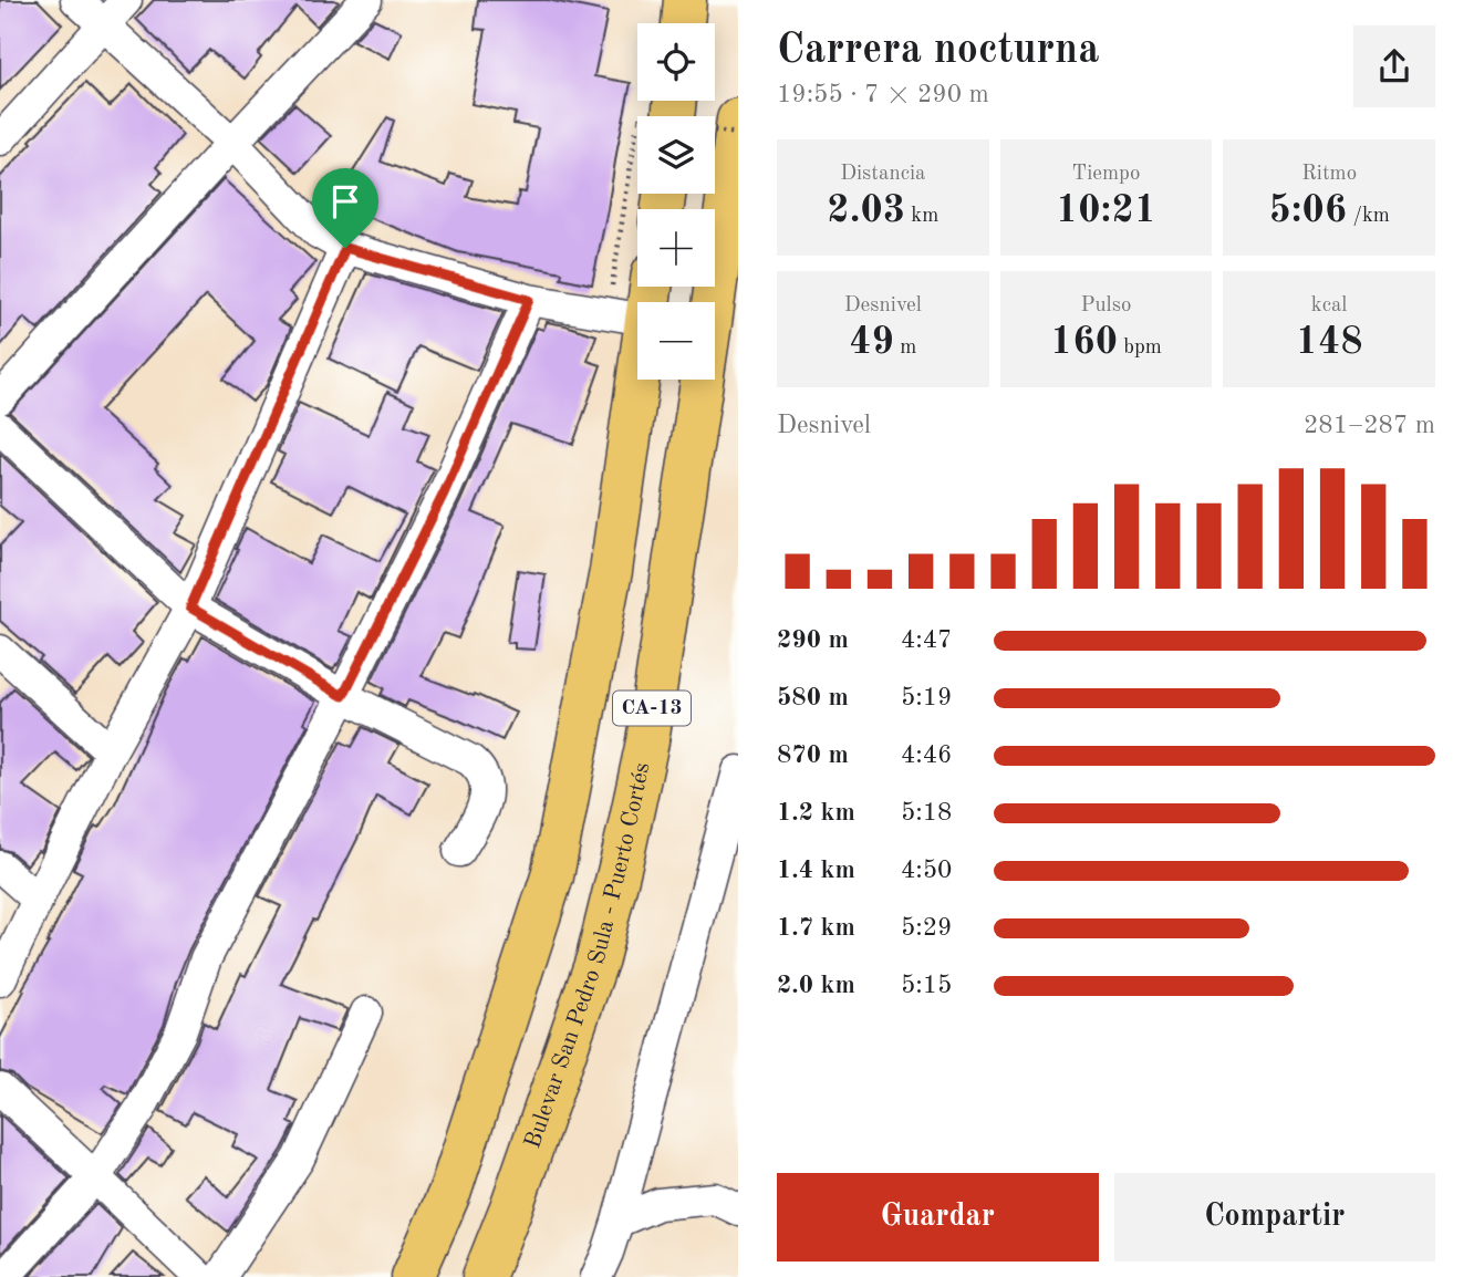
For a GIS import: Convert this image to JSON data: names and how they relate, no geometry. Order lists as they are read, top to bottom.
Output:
{
  "streets": {
    "highway": ["CA-13", "Bulevar San Pedro Sula - Puerto Cortés"]
  },
  "page": {
    "heading": ["Carrera nocturna", "19:55 · 7 × 290 m"],
    "map_buttons": ["+", "−"],
    "stats": [
      ["Distancia", "2.03 km"],
      ["Tiempo", "10:21"],
      ["Ritmo", "5:06 /km"],
      ["Desnivel", "49 m"],
      ["Pulso", "160 bpm"],
      ["kcal", "148"]
    ],
    "chart": ["Desnivel", "281–287 m"],
    "list": [
      {
        "name": "290 m",
        "note": "4:47"
      },
      {
        "name": "580 m",
        "note": "5:19"
      },
      {
        "name": "870 m",
        "note": "4:46"
      },
      {
        "name": "1.2 km",
        "note": "5:18"
      },
      {
        "name": "1.4 km",
        "note": "4:50"
      },
      {
        "name": "1.7 km",
        "note": "5:29"
      },
      {
        "name": "2.0 km",
        "note": "5:15"
      }
    ],
    "buttons": ["Guardar", "Compartir"]
  }
}
